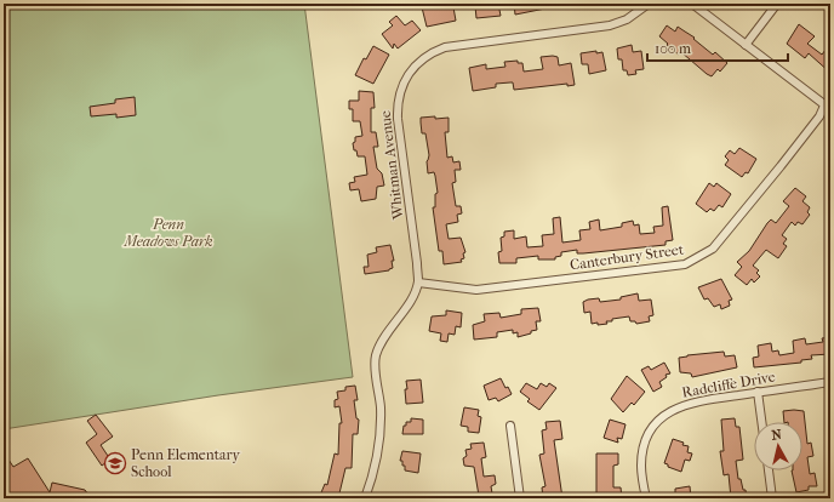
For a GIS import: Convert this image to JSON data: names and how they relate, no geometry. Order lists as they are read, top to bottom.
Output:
{
  "streets": {
    "street": ["Whitman Avenue", "Canterbury Street", "Radcliffe Drive"]
  },
  "crossings": [
    ["Whitman Avenue", "Canterbury Street"]
  ],
  "parks": ["Penn Meadows Park"],
  "places": {
    "school or university": ["Penn Elementary School"]
  },
  "scale_bar": "100 m",
  "north": "top"
}
